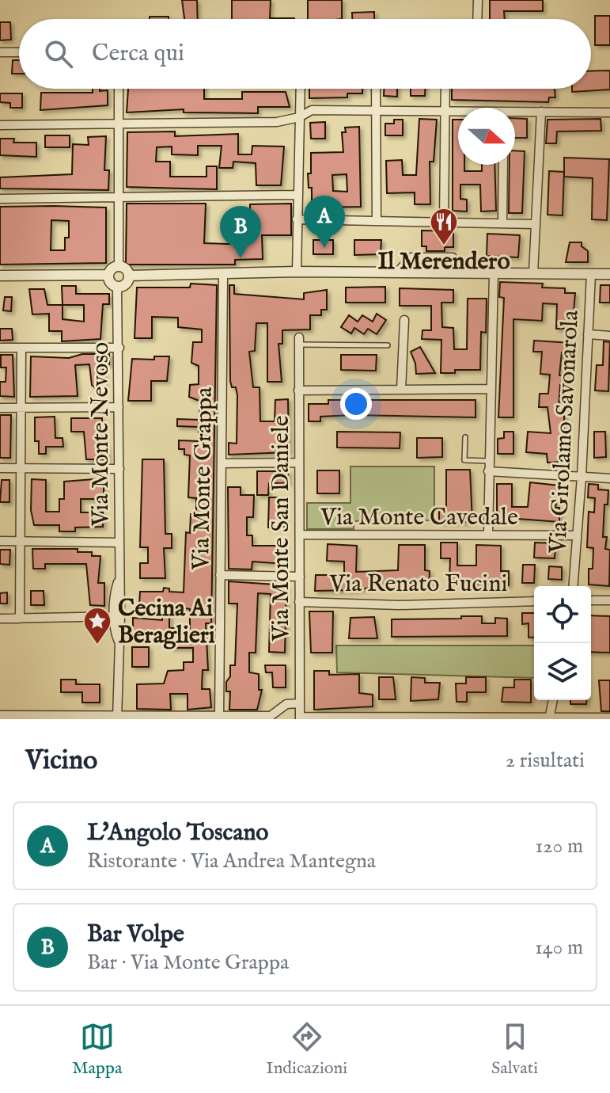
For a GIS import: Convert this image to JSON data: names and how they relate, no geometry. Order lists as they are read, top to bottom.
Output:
{
  "streets": {
    "street": [
      "Via Girolamo Savonarola",
      "Via Monte Nevoso",
      "Via Monte Grappa",
      "Via Monte Cavedale",
      "Via Monte San Daniele",
      "Via Renato Fucini"
    ]
  },
  "crossings": [
    ["Via Girolamo Savonarola", "Via Monte Cavedale"],
    ["Via Monte Cavedale", "Via Monte San Daniele"],
    ["Via Monte San Daniele", "Via Renato Fucini"]
  ],
  "places": {
    "restaurant": ["Il Merendero"],
    "place": ["Cecina Ai Beraglieri"]
  },
  "north": "right",
  "page": {
    "search": "Cerca qui",
    "pins": ["A", "B"],
    "heading": ["Vicino", "2 risultati"],
    "list": [
      {
        "mark": "A",
        "name": "L'Angolo Toscano",
        "note": "Ristorante · Via Andrea Mantegna",
        "value": "120 m"
      },
      {
        "mark": "B",
        "name": "Bar Volpe",
        "note": "Bar · Via Monte Grappa",
        "value": "140 m"
      }
    ],
    "nav": ["Mappa", "Indicazioni", "Salvati"]
  }
}
